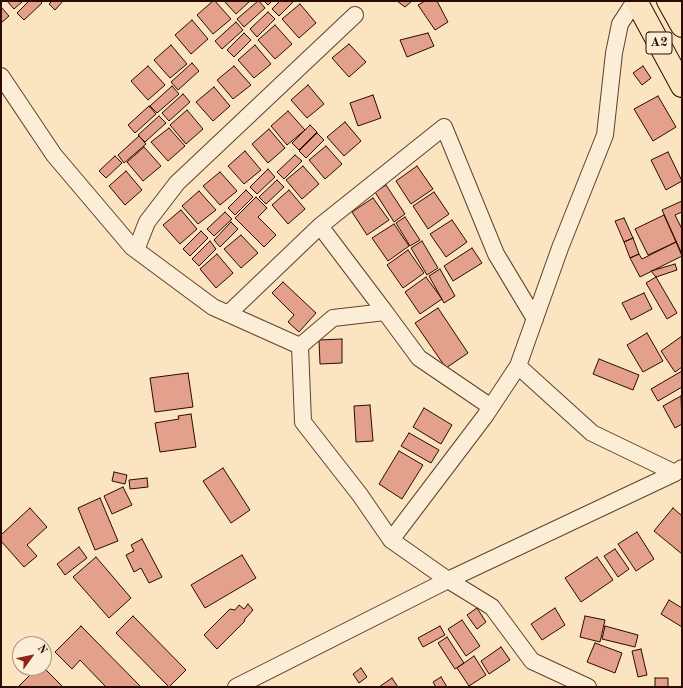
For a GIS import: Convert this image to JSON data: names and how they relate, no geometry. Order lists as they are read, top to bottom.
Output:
{
  "streets": {
    "highway": ["A2"]
  },
  "north": "top right"
}
